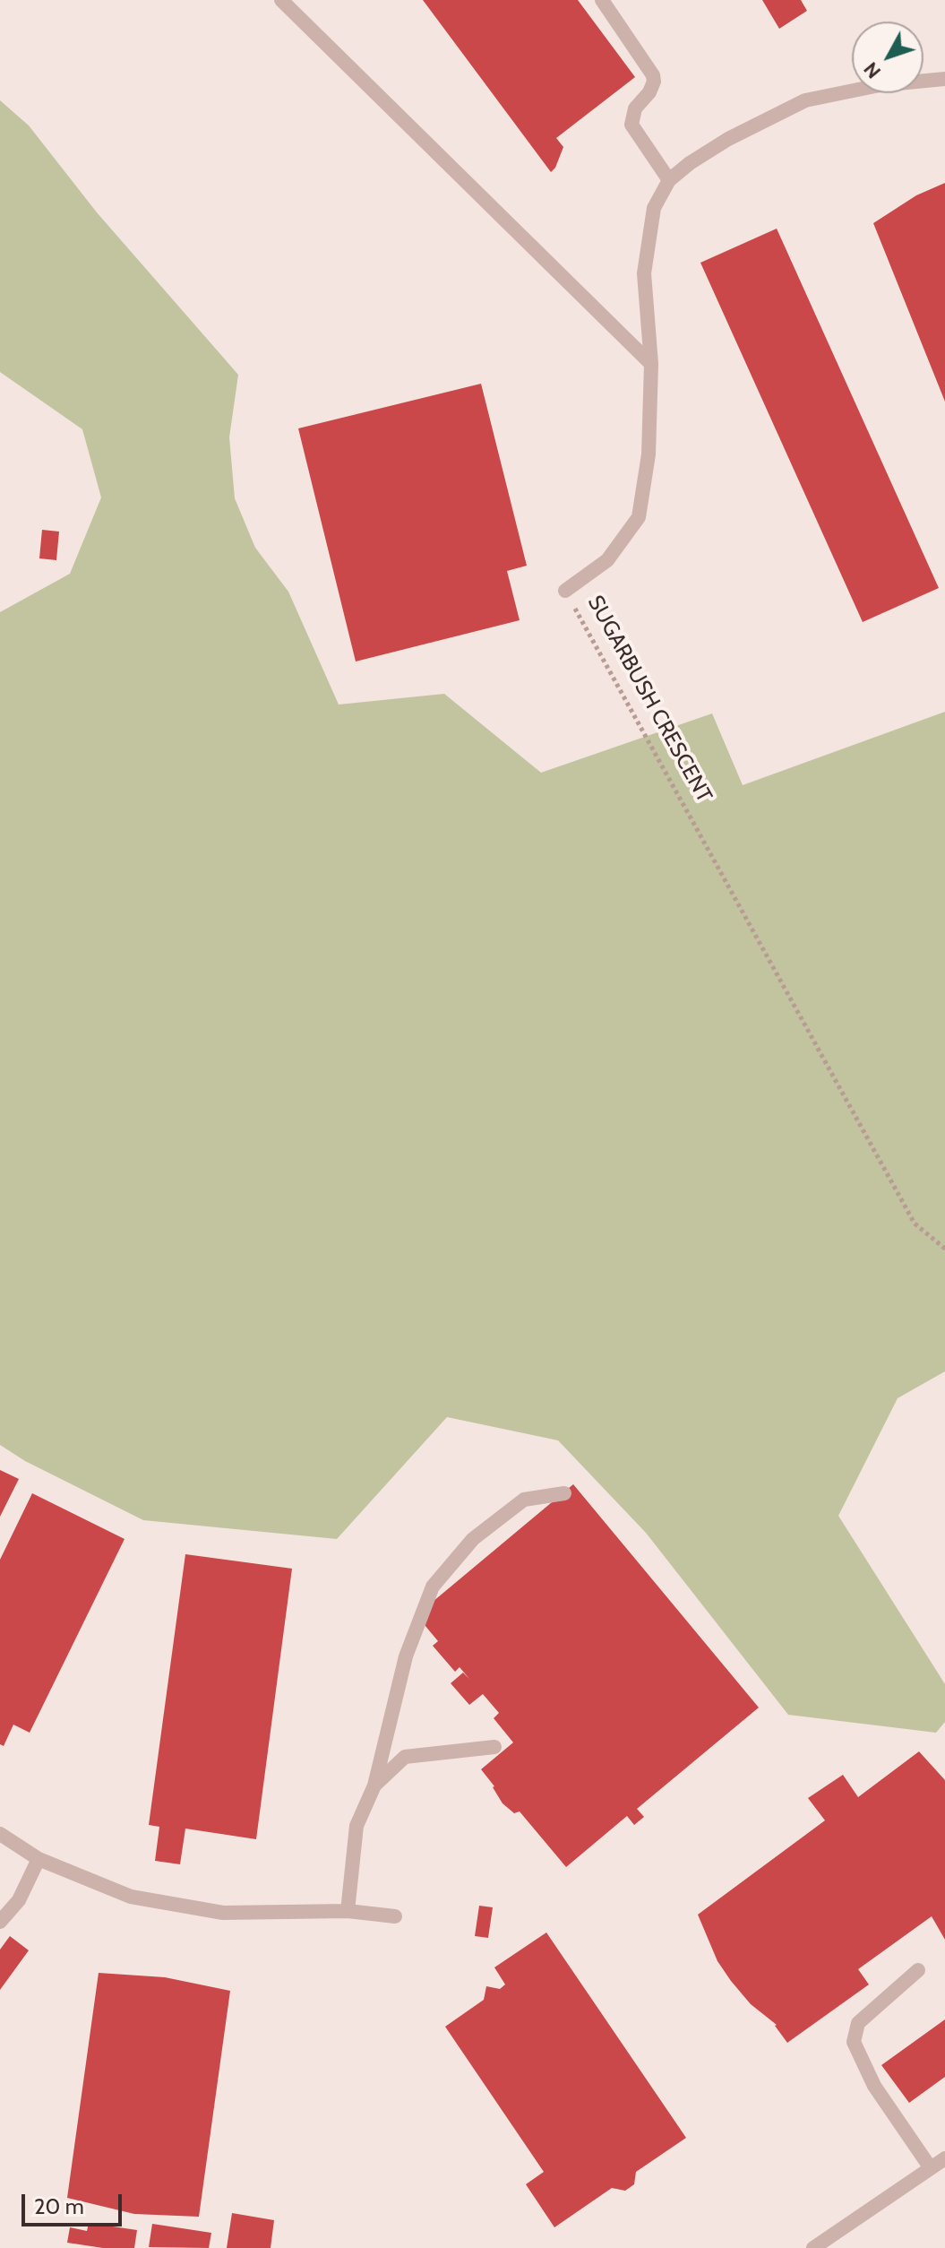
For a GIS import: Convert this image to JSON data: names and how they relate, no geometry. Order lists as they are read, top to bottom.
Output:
{
  "streets": {
    "lane": ["SUGARBUSH CRESCENT"]
  },
  "scale_bar": "20 m",
  "north": "bottom left"
}
